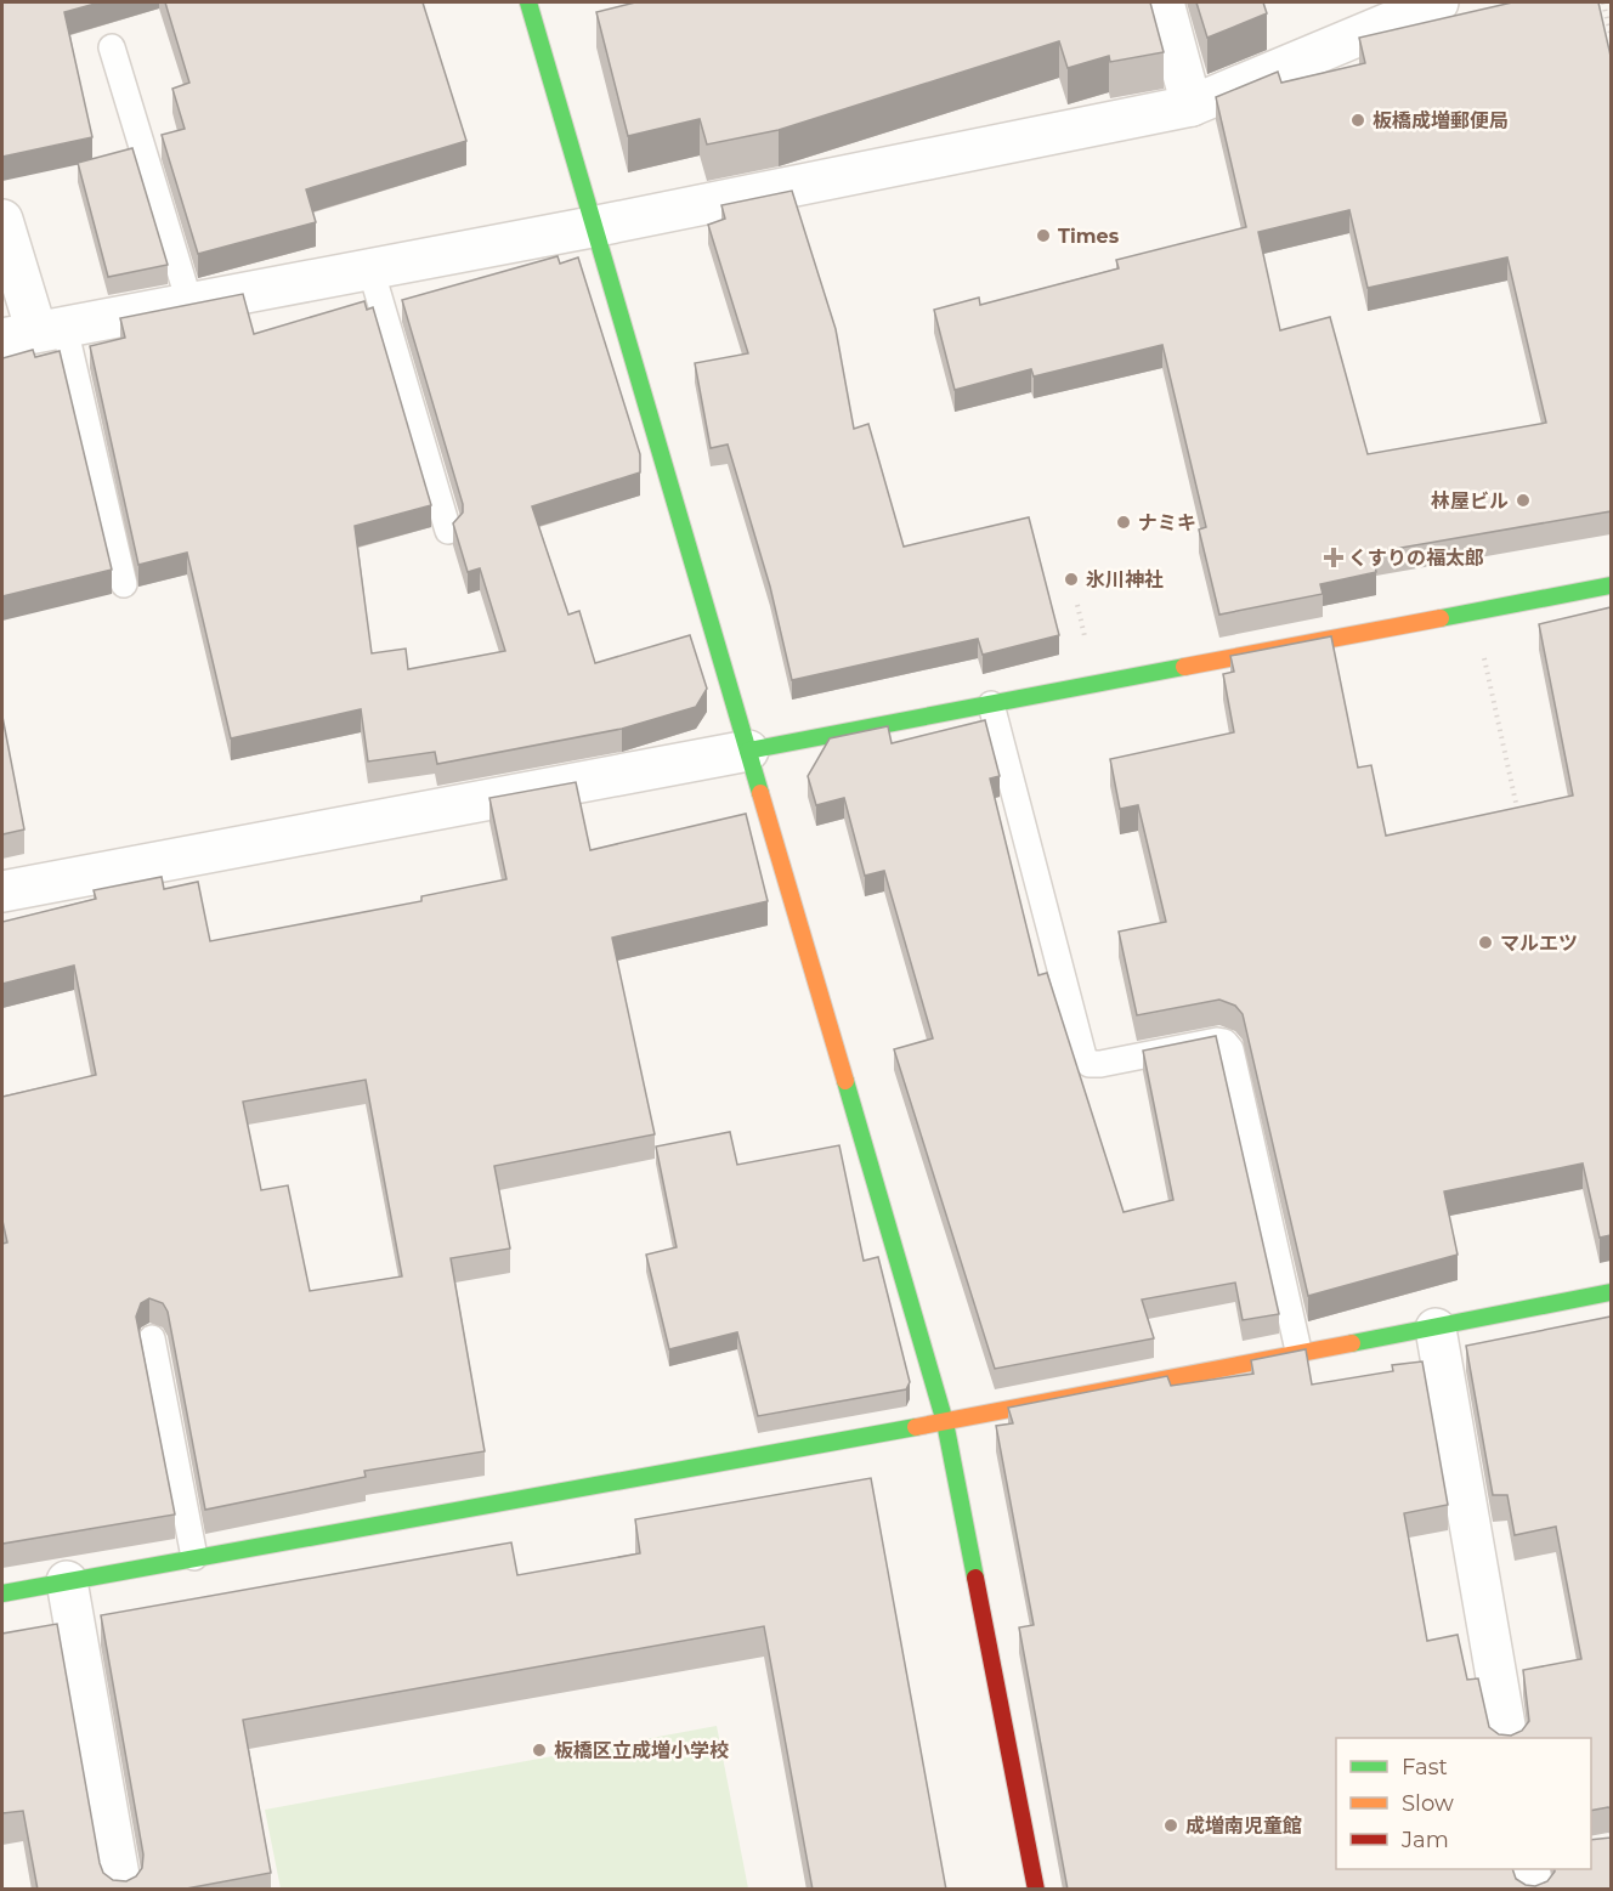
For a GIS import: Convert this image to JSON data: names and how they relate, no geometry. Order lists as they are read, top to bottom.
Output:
{
  "places": {
    "other": [
      "板橋成増郵便局",
      "Times",
      "林屋ビル",
      "ナミキ",
      "氷川神社",
      "マルエツ",
      "板橋区立成増小学校",
      "成増南児童館"
    ],
    "health": ["くすりの福太郎"]
  },
  "legend": ["Fast", "Slow", "Jam"]
}
